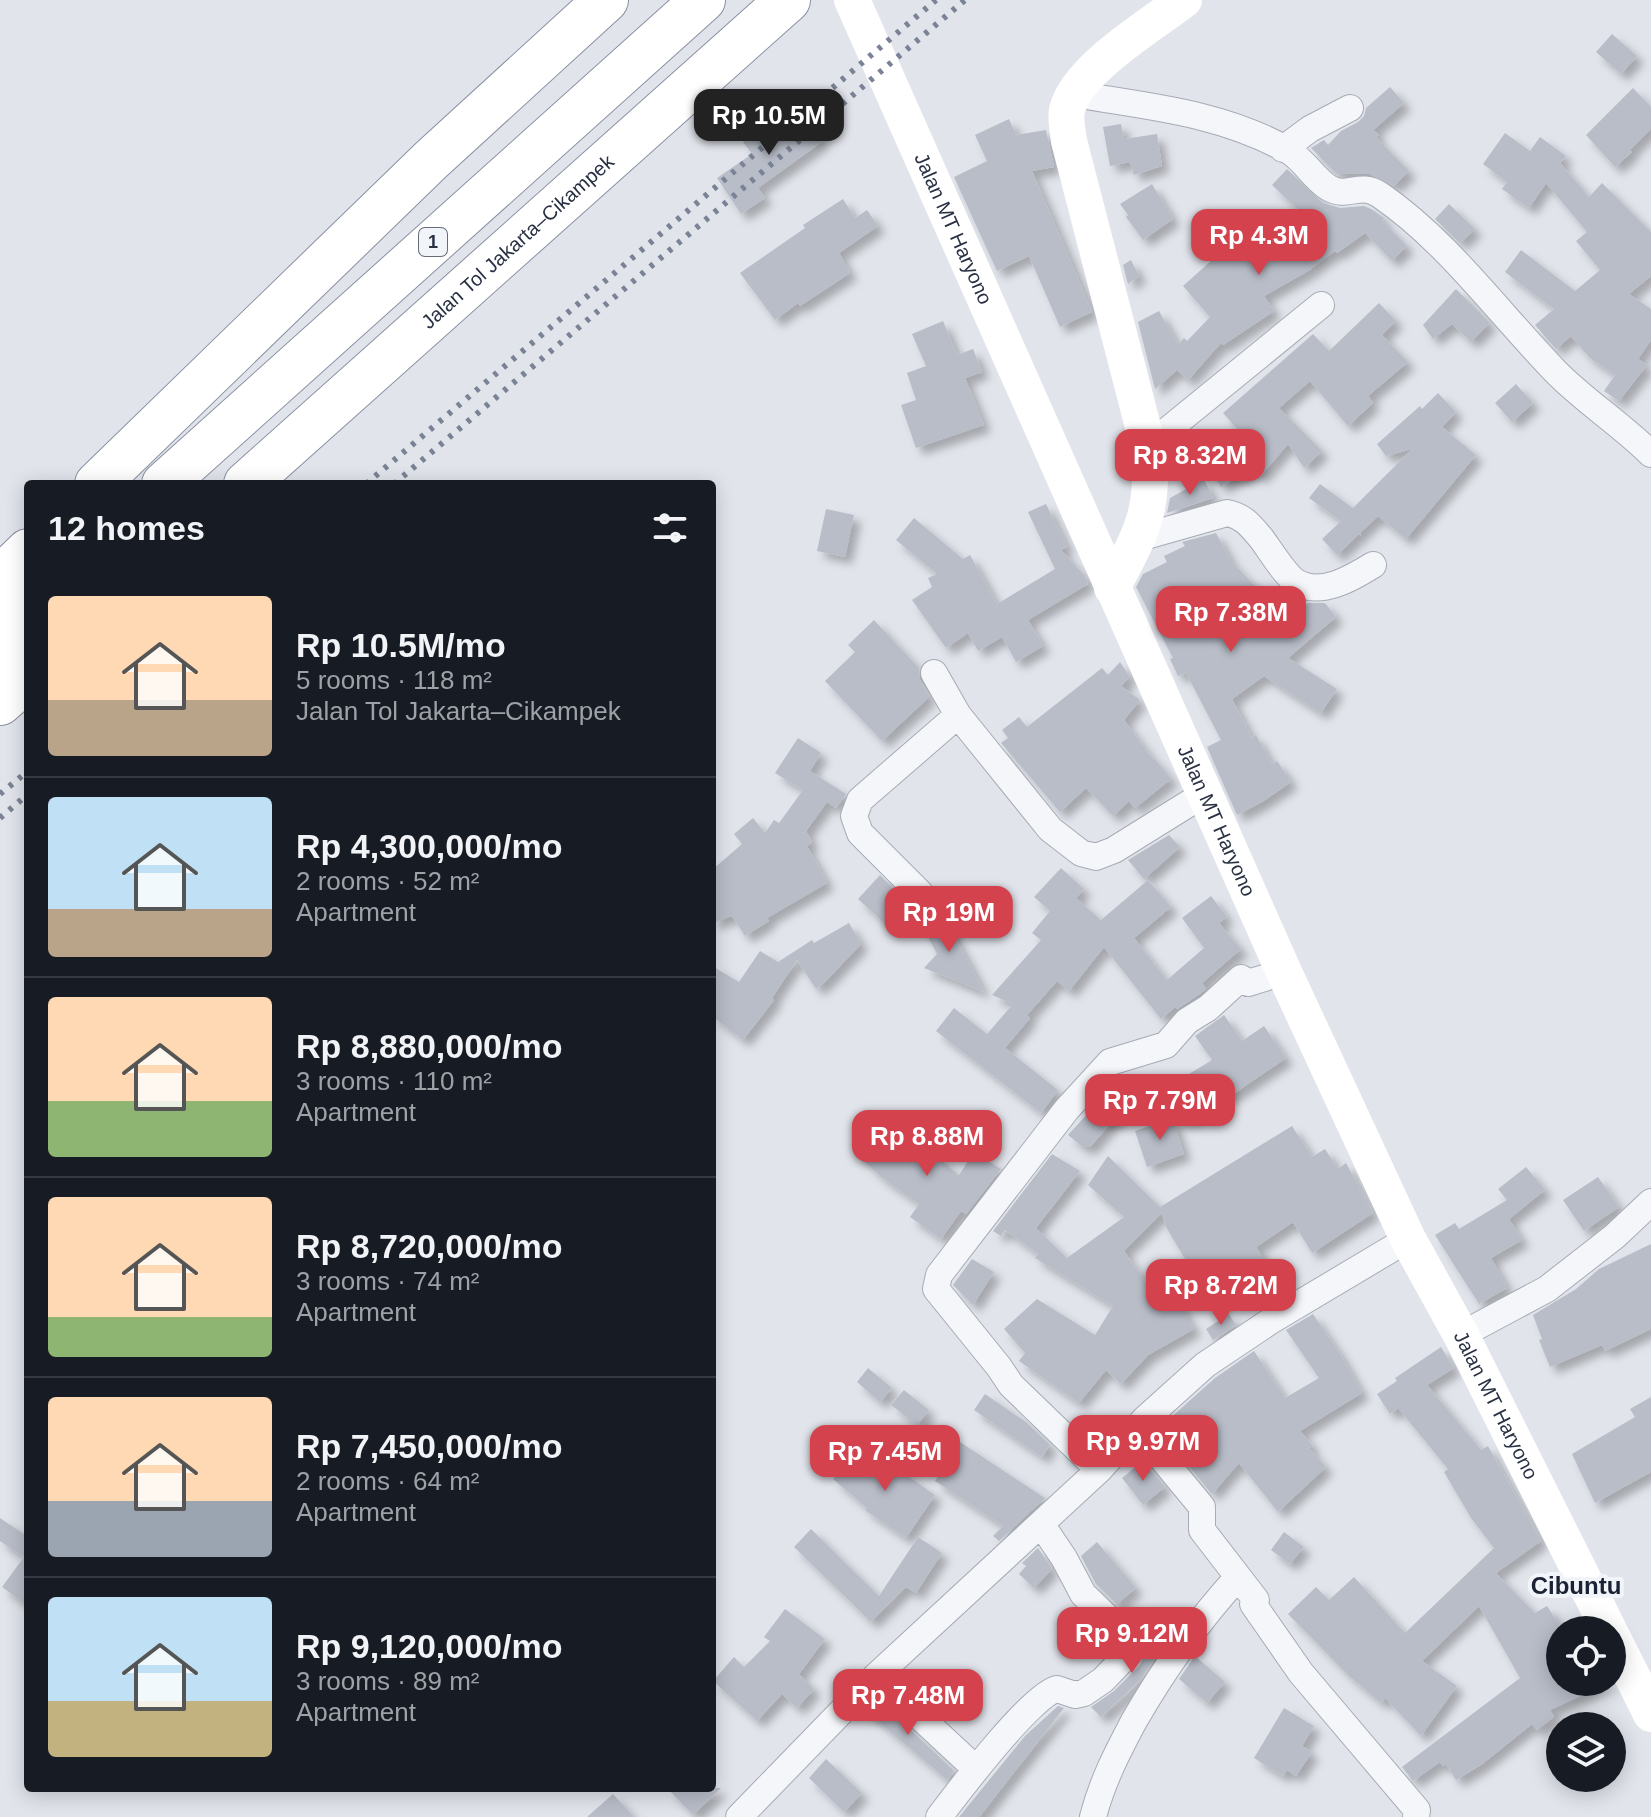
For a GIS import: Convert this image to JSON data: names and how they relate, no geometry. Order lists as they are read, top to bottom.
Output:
{
  "streets": {
    "highway": ["1", "Jalan Tol Jakarta–Cikampek"],
    "main road": ["Jalan MT Haryono"]
  },
  "districts": ["Cibuntu"],
  "page": {
    "price": [
      "Rp 10.5M",
      "Rp 4.3M",
      "Rp 8.32M",
      "Rp 7.38M",
      "Rp 19M",
      "Rp 7.79M",
      "Rp 8.88M",
      "Rp 8.72M",
      "Rp 9.97M",
      "Rp 7.45M",
      "Rp 9.12M",
      "Rp 7.48M"
    ],
    "heading": "12 homes",
    "list": [
      {
        "name": "Rp 10.5M/mo",
        "note": "5 rooms · 118 m² · Jalan Tol Jakarta–Cikampek"
      },
      {
        "name": "Rp 4,300,000/mo",
        "note": "2 rooms · 52 m² · Apartment"
      },
      {
        "name": "Rp 8,880,000/mo",
        "note": "3 rooms · 110 m² · Apartment"
      },
      {
        "name": "Rp 8,720,000/mo",
        "note": "3 rooms · 74 m² · Apartment"
      },
      {
        "name": "Rp 7,450,000/mo",
        "note": "2 rooms · 64 m² · Apartment"
      },
      {
        "name": "Rp 9,120,000/mo",
        "note": "3 rooms · 89 m² · Apartment"
      }
    ]
  }
}
